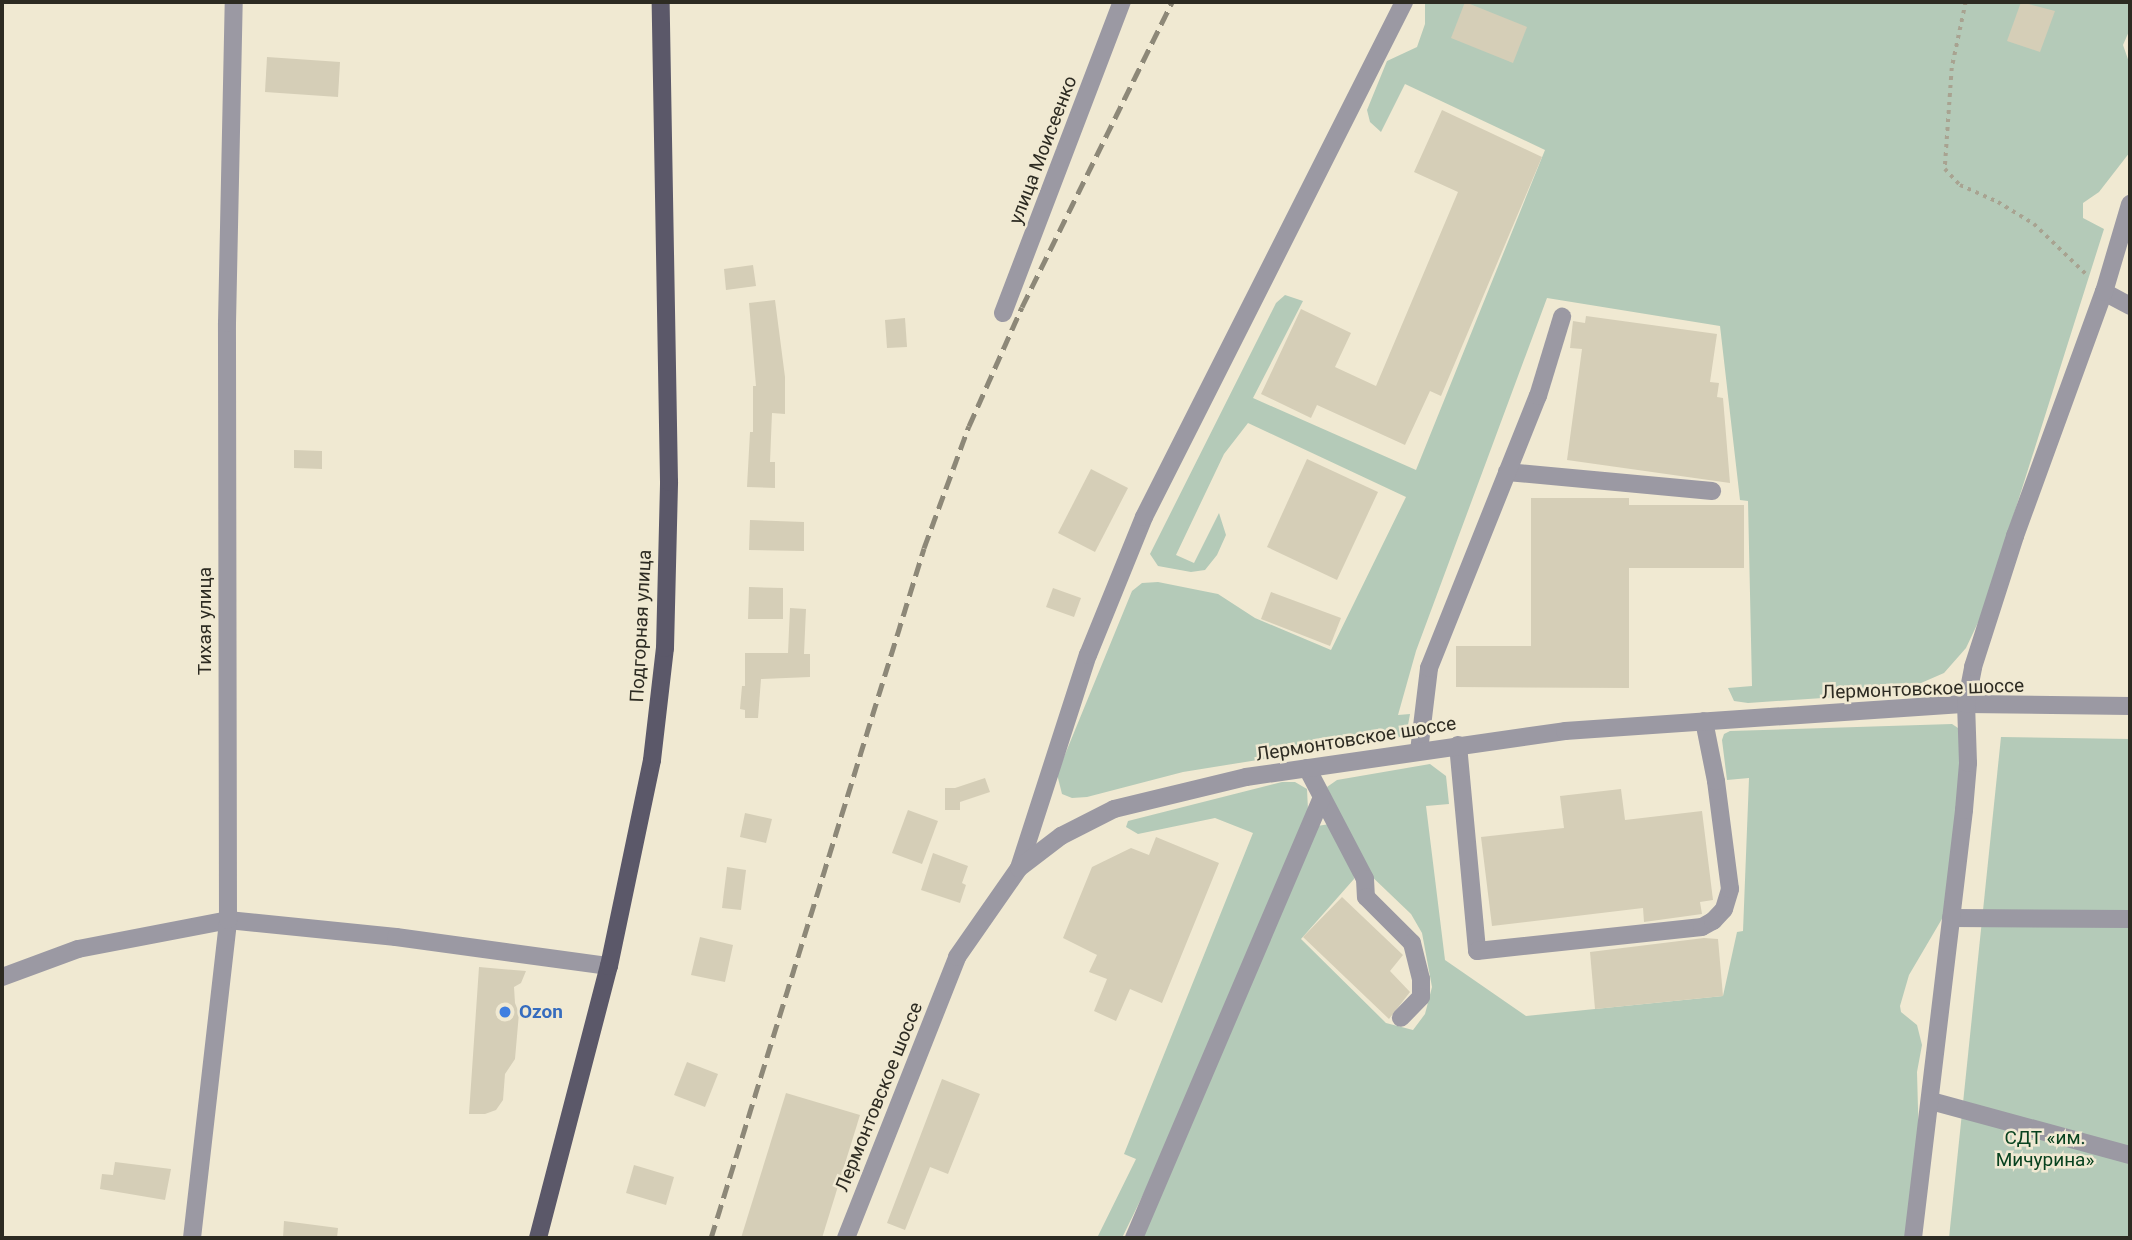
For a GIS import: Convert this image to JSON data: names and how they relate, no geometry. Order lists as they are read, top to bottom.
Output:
{
  "streets": {
    "main road": ["Подгорная улица"],
    "street": ["улица Моисеенко", "Тихая улица", "Лермонтовское шоссе"]
  },
  "parks": ["СДТ «им. Мичурина»"],
  "places": ["Ozon"]
}
